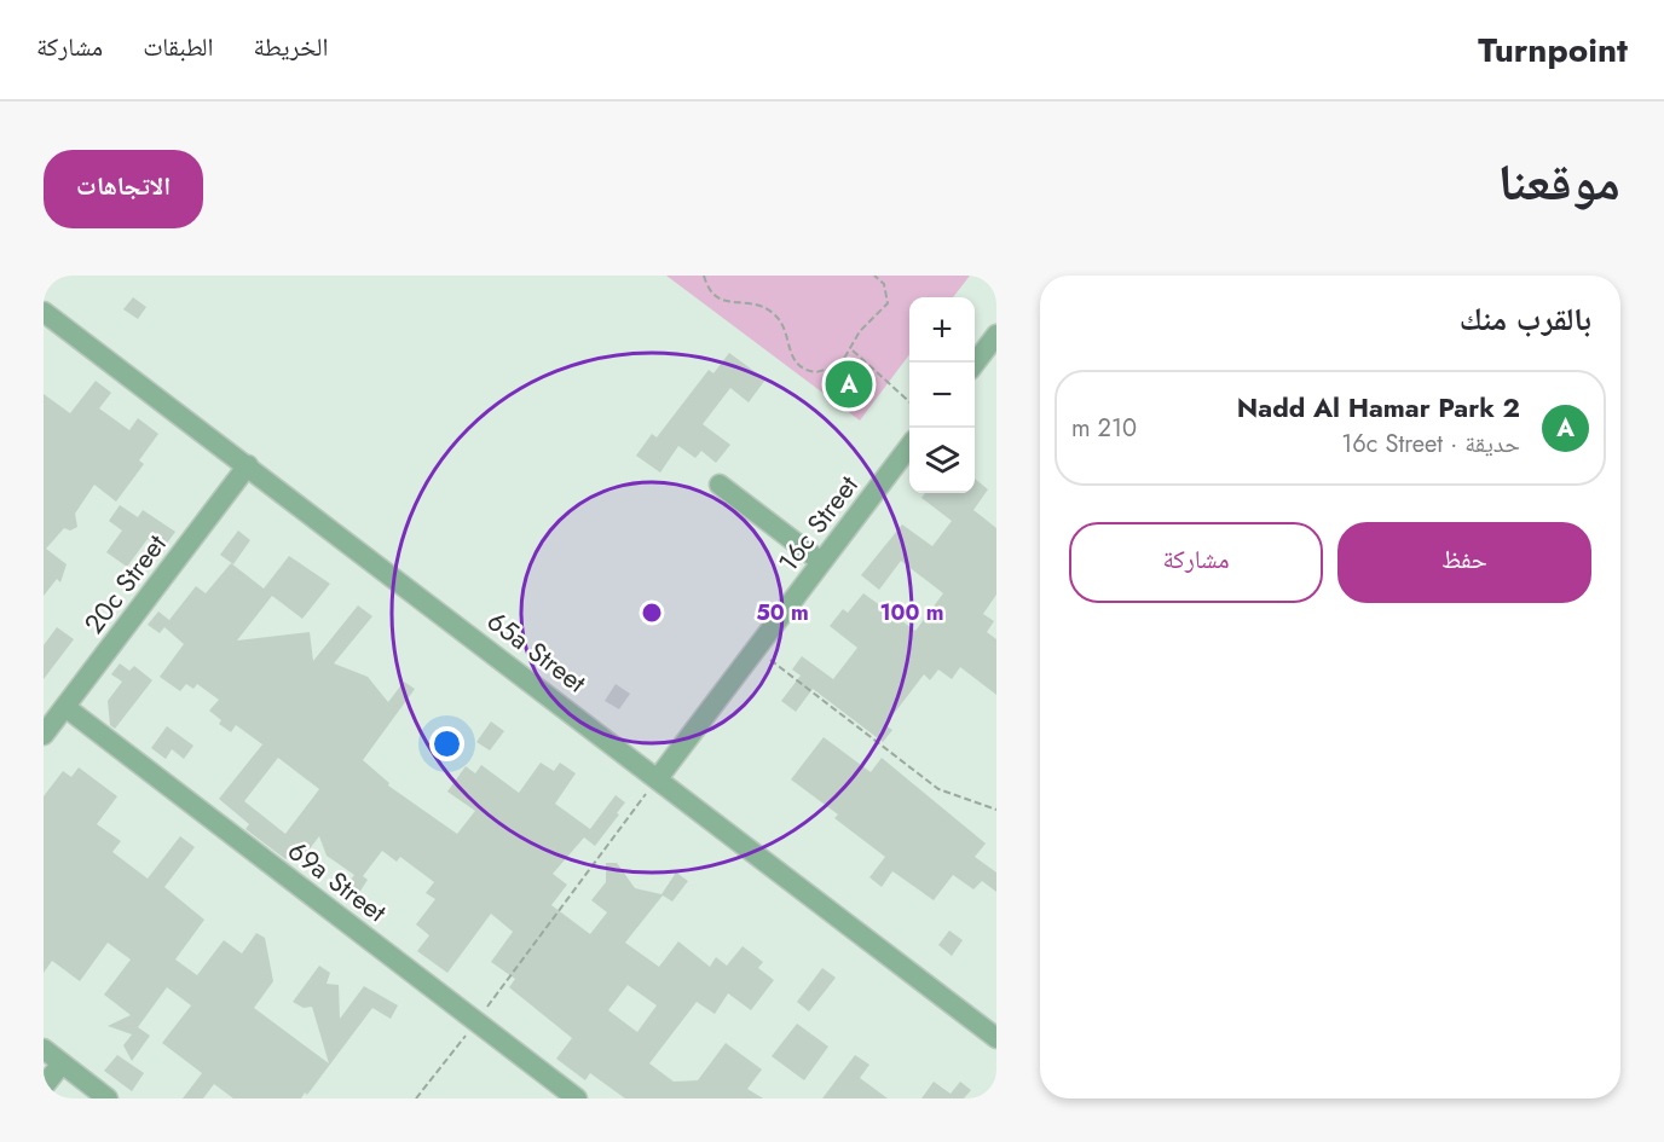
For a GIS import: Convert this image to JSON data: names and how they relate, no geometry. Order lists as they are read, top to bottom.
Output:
{
  "streets": {
    "street": [
      "16c Street",
      "20c Street",
      "65a Street",
      "69a Street"
    ]
  },
  "crossings": [
    ["16c Street", "65a Street"],
    ["20c Street", "65a Street"],
    ["20c Street", "69a Street"]
  ],
  "page": {
    "header": "Turnpoint",
    "nav": ["الخريطة", "الطبقات", "مشاركة"],
    "title": "موقعنا",
    "buttons": [
      "الاتجاهات",
      ["حفظ", "مشاركة"]
    ],
    "heading": "بالقرب منك",
    "map_buttons": ["+", "−"],
    "pins": "A",
    "list": [
      {
        "mark": "A",
        "name": "Nadd Al Hamar Park 2",
        "note": "حديقة · 16c Street",
        "value": "210 m"
      }
    ]
  },
  "rings": ["50 m", "100 m"]
}
